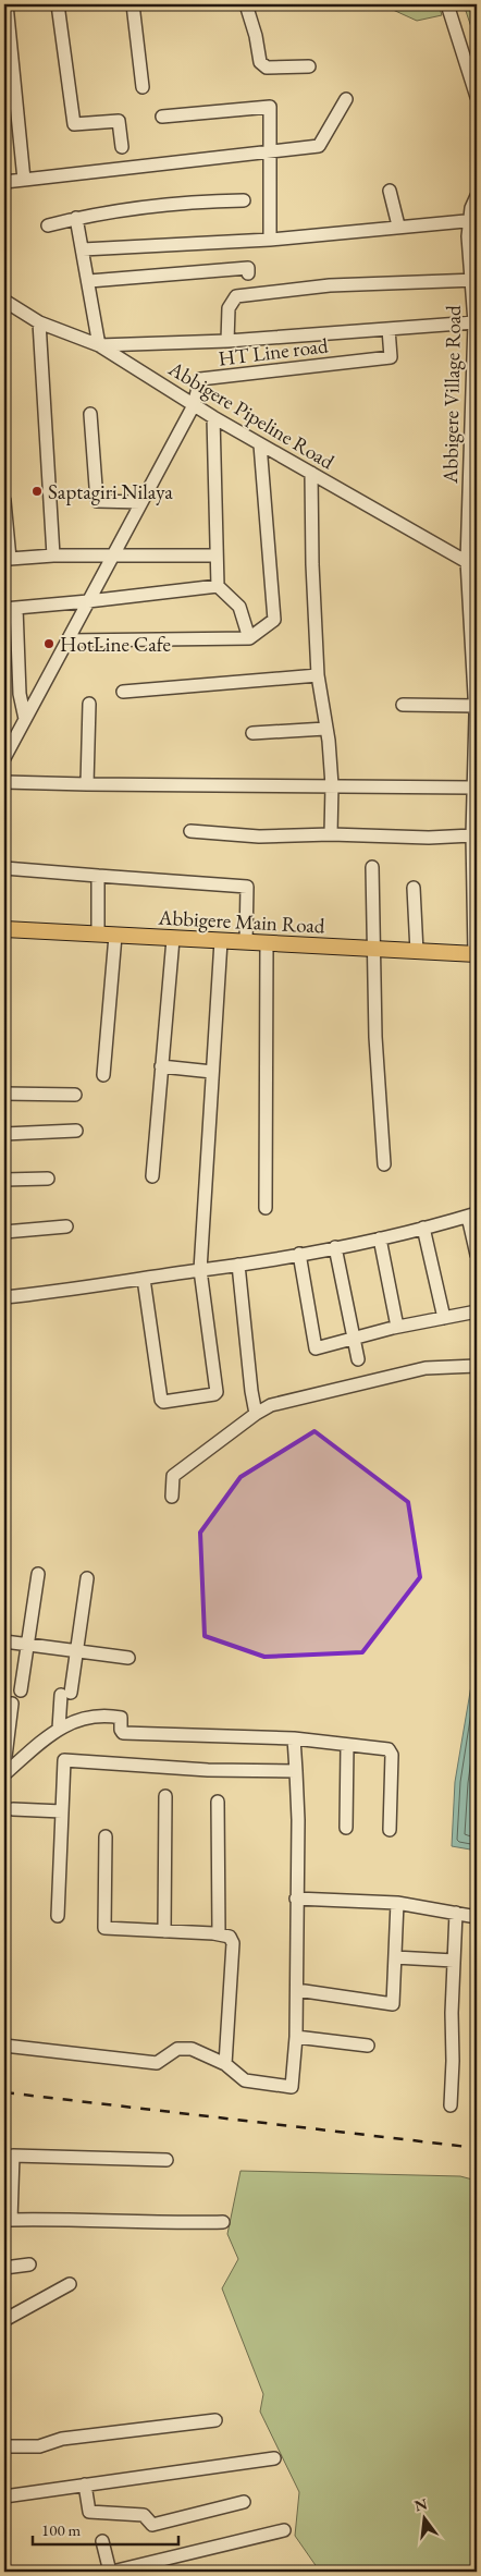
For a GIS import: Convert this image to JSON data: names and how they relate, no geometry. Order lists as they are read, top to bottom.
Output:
{
  "streets": {
    "main road": ["Abbigere Main Road"],
    "street": ["HT Line road", "Abbigere Village Road", "Abbigere Pipeline Road"]
  },
  "crossings": [
    ["HT Line road", "Abbigere Pipeline Road"],
    ["Abbigere Village Road", "Abbigere Pipeline Road"],
    ["Abbigere Village Road", "Abbigere Main Road"]
  ],
  "places": ["Saptagiri Nilaya", "HotLine Cafe"],
  "scale_bar": "100 m",
  "north": "top"
}
